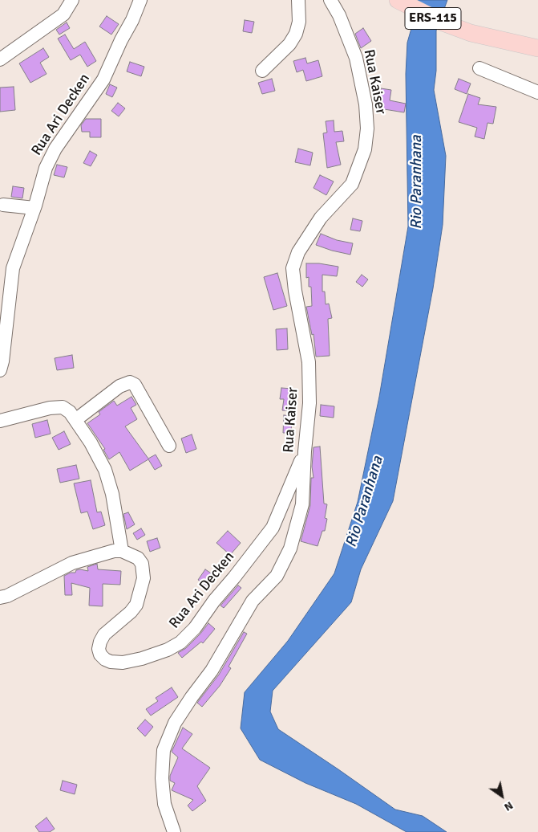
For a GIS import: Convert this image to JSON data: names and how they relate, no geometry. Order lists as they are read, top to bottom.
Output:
{
  "streets": {
    "main road": ["ERS-115"],
    "street": ["Rua Kaiser", "Rua Ari Decken"]
  },
  "crossings": [
    ["Rua Kaiser", "Rua Ari Decken"]
  ],
  "water": ["Rio Paranhana"],
  "north": "bottom right"
}
